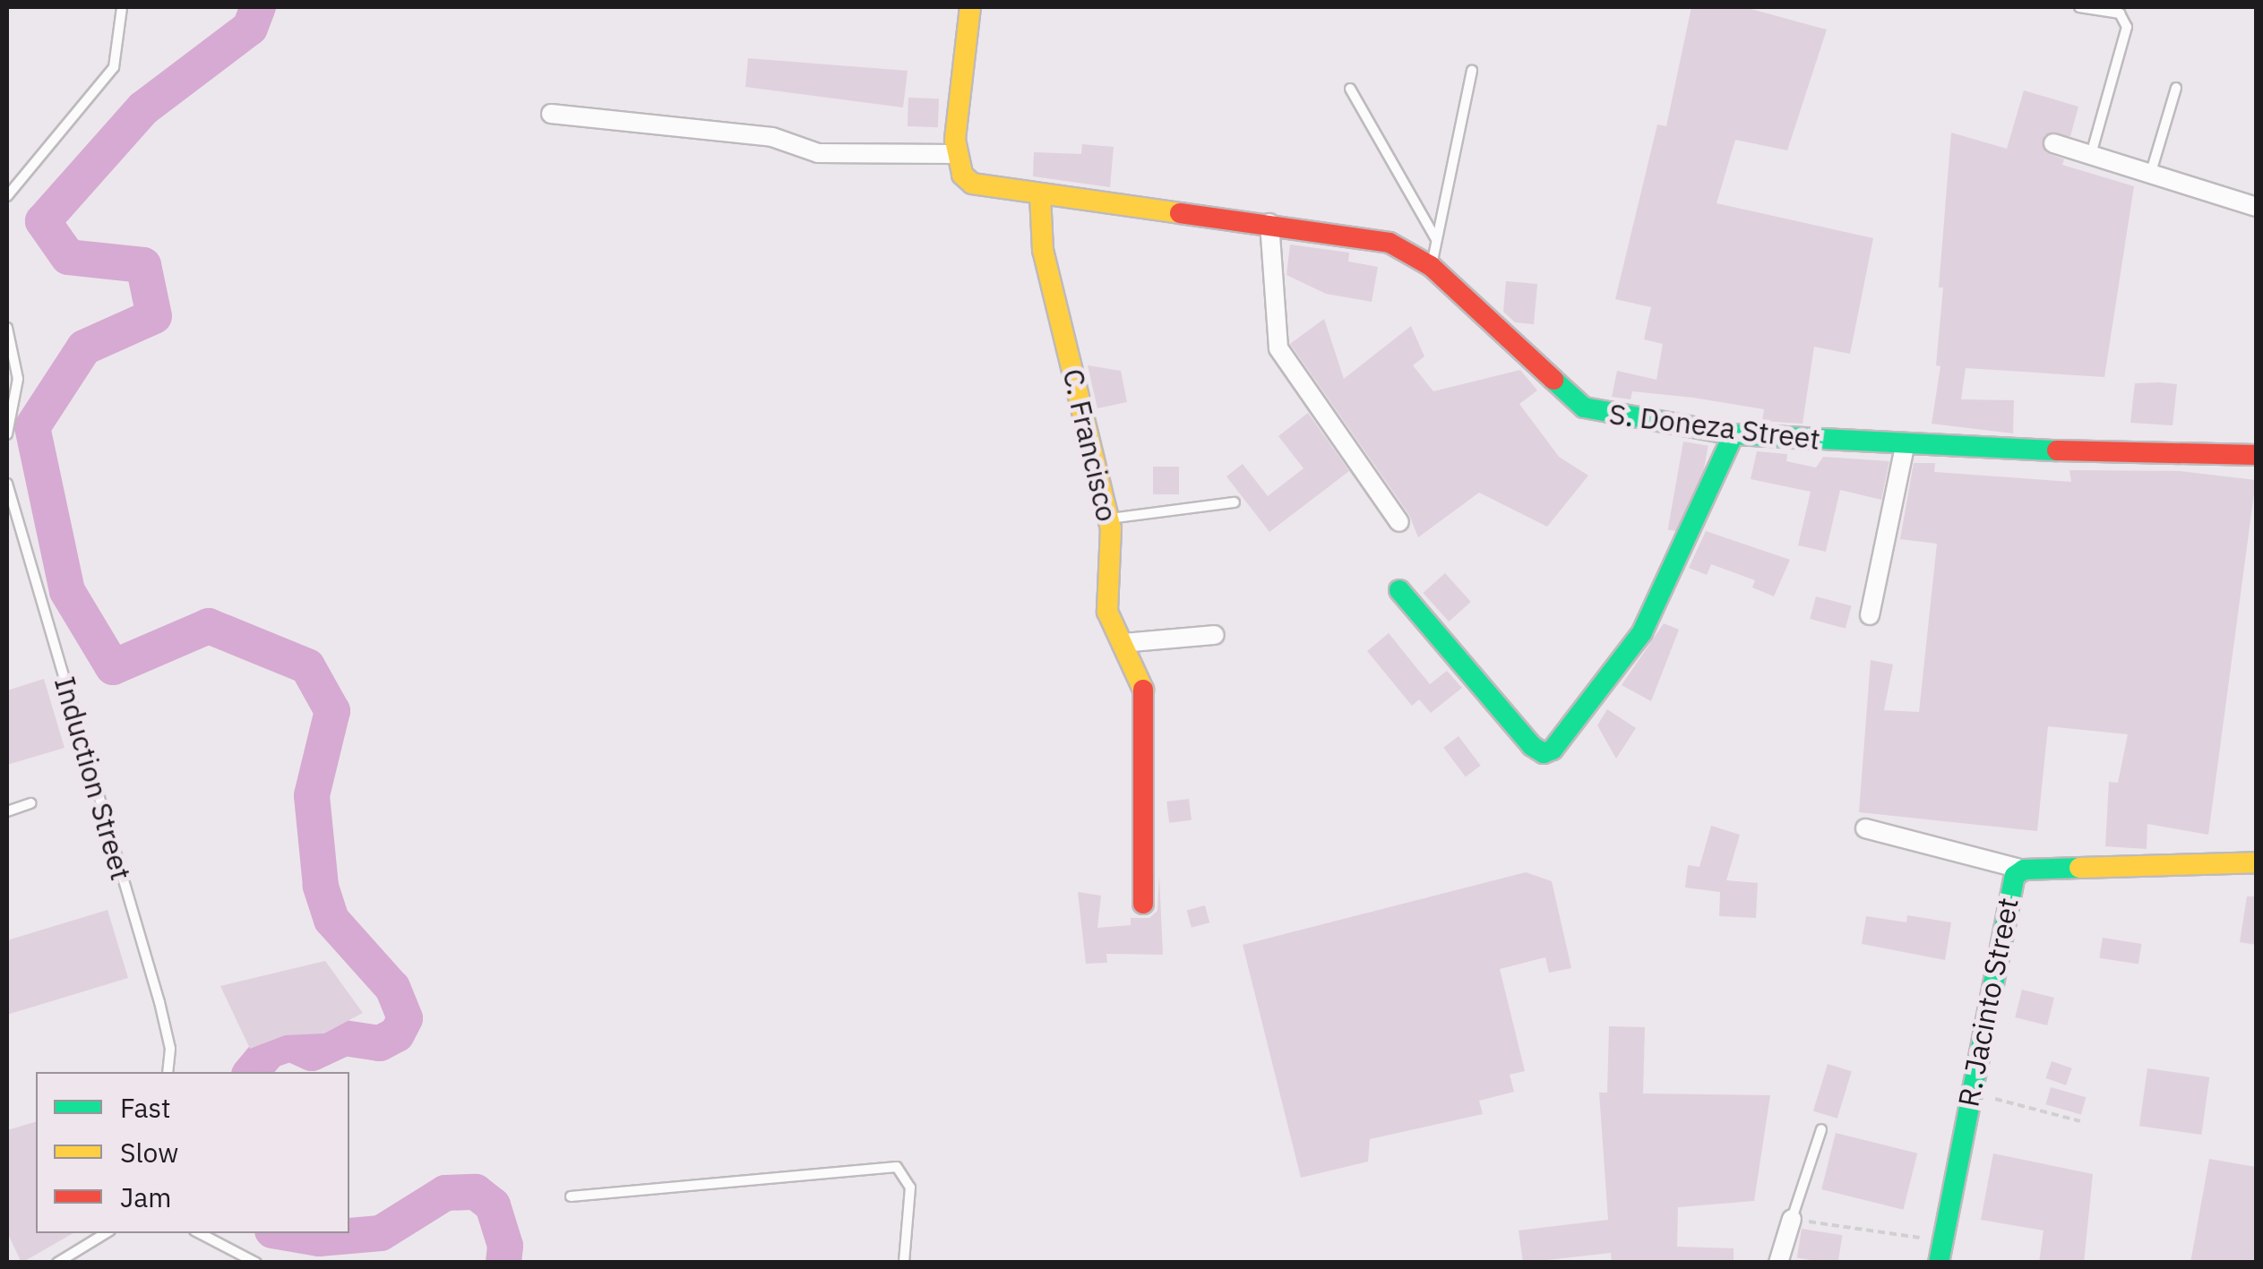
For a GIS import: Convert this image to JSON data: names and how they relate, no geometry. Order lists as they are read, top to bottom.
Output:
{
  "streets": {
    "street": ["S. Doneza Street", "C. Francisco", "R. Jacinto Street"],
    "lane": ["Induction Street"]
  },
  "crossings": [
    ["S. Doneza Street", "C. Francisco"]
  ],
  "legend": ["Fast", "Slow", "Jam"]
}
